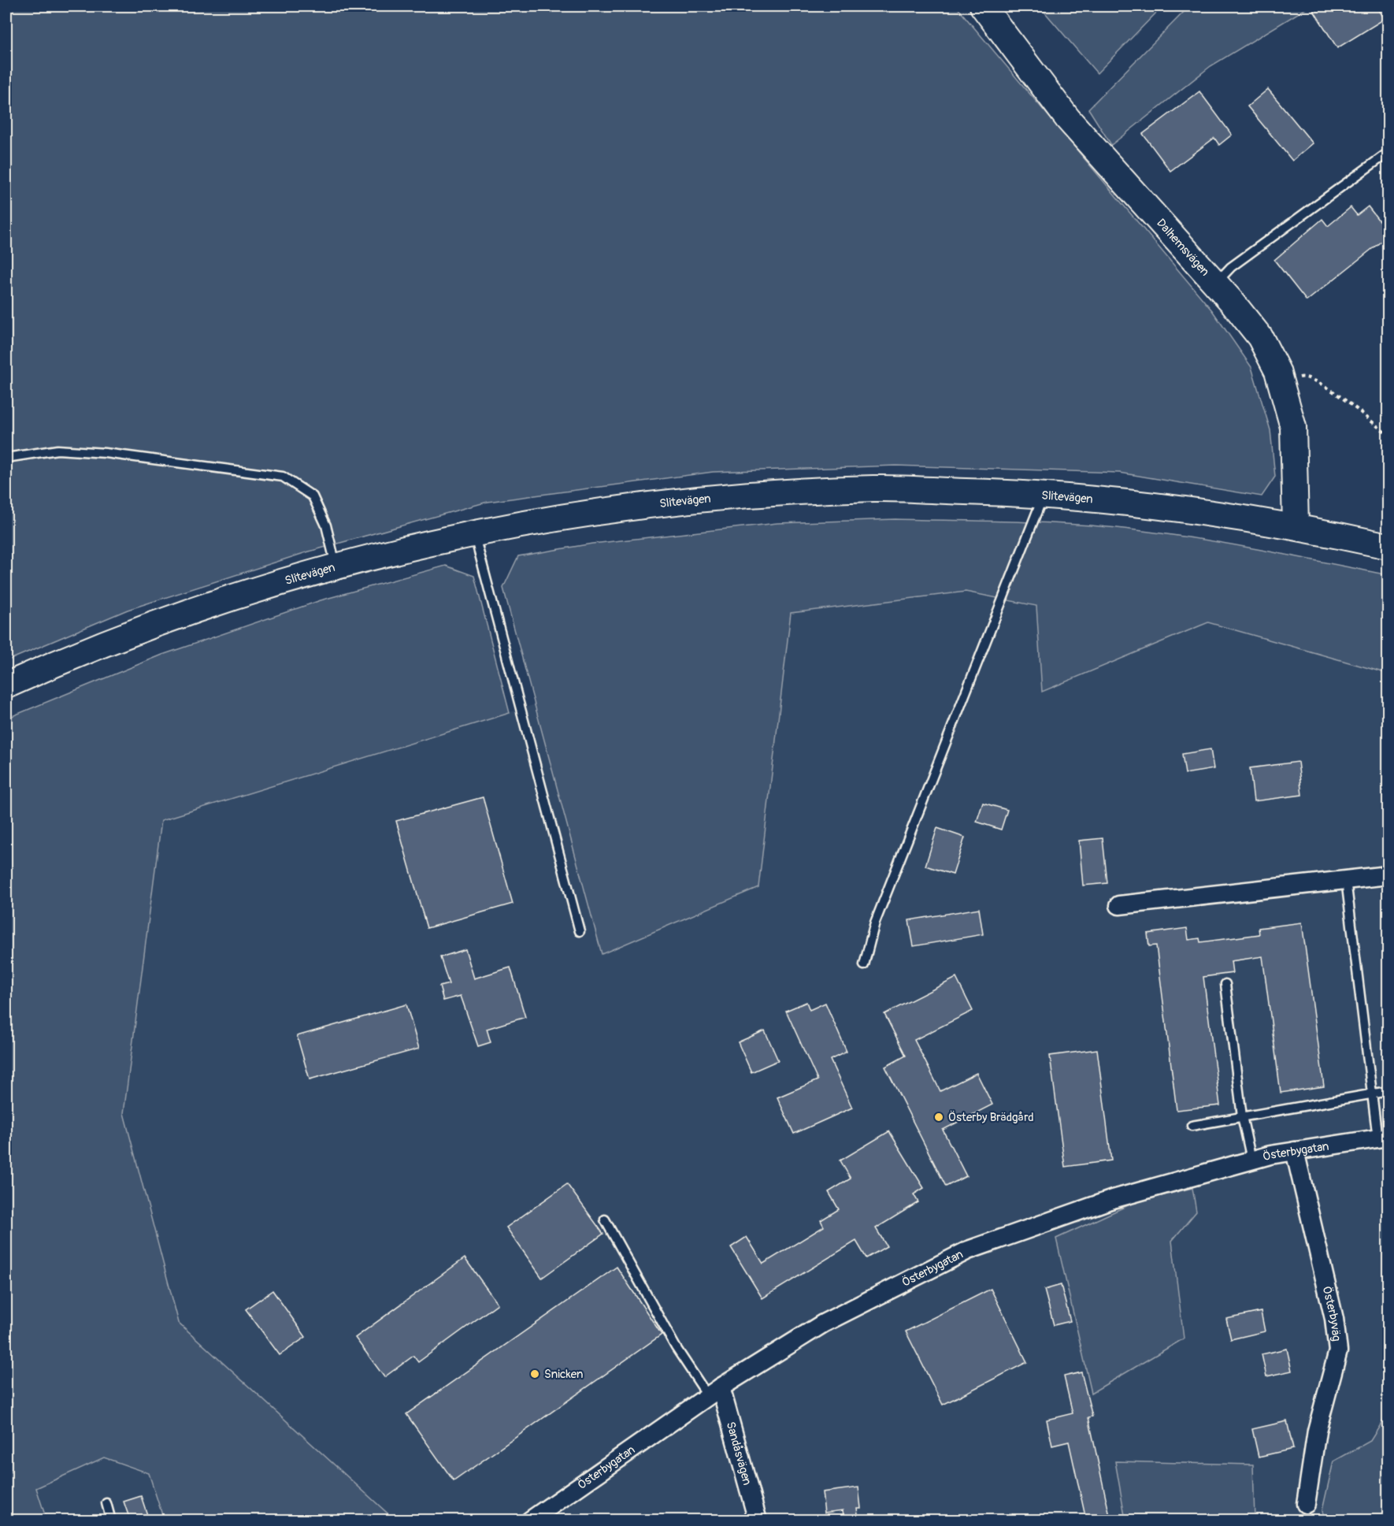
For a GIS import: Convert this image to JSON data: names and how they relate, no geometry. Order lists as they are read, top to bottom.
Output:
{
  "streets": {
    "main road": ["Dalhemsvägen", "Slitevägen"],
    "street": ["Österbygatan", "Österbyväg", "Sandåsvägen"]
  },
  "crossings": [
    ["Dalhemsvägen", "Slitevägen"],
    ["Österbygatan", "Österbyväg"],
    ["Österbygatan", "Sandåsvägen"]
  ],
  "places": ["Österby Brädgård", "Snicken"]
}
